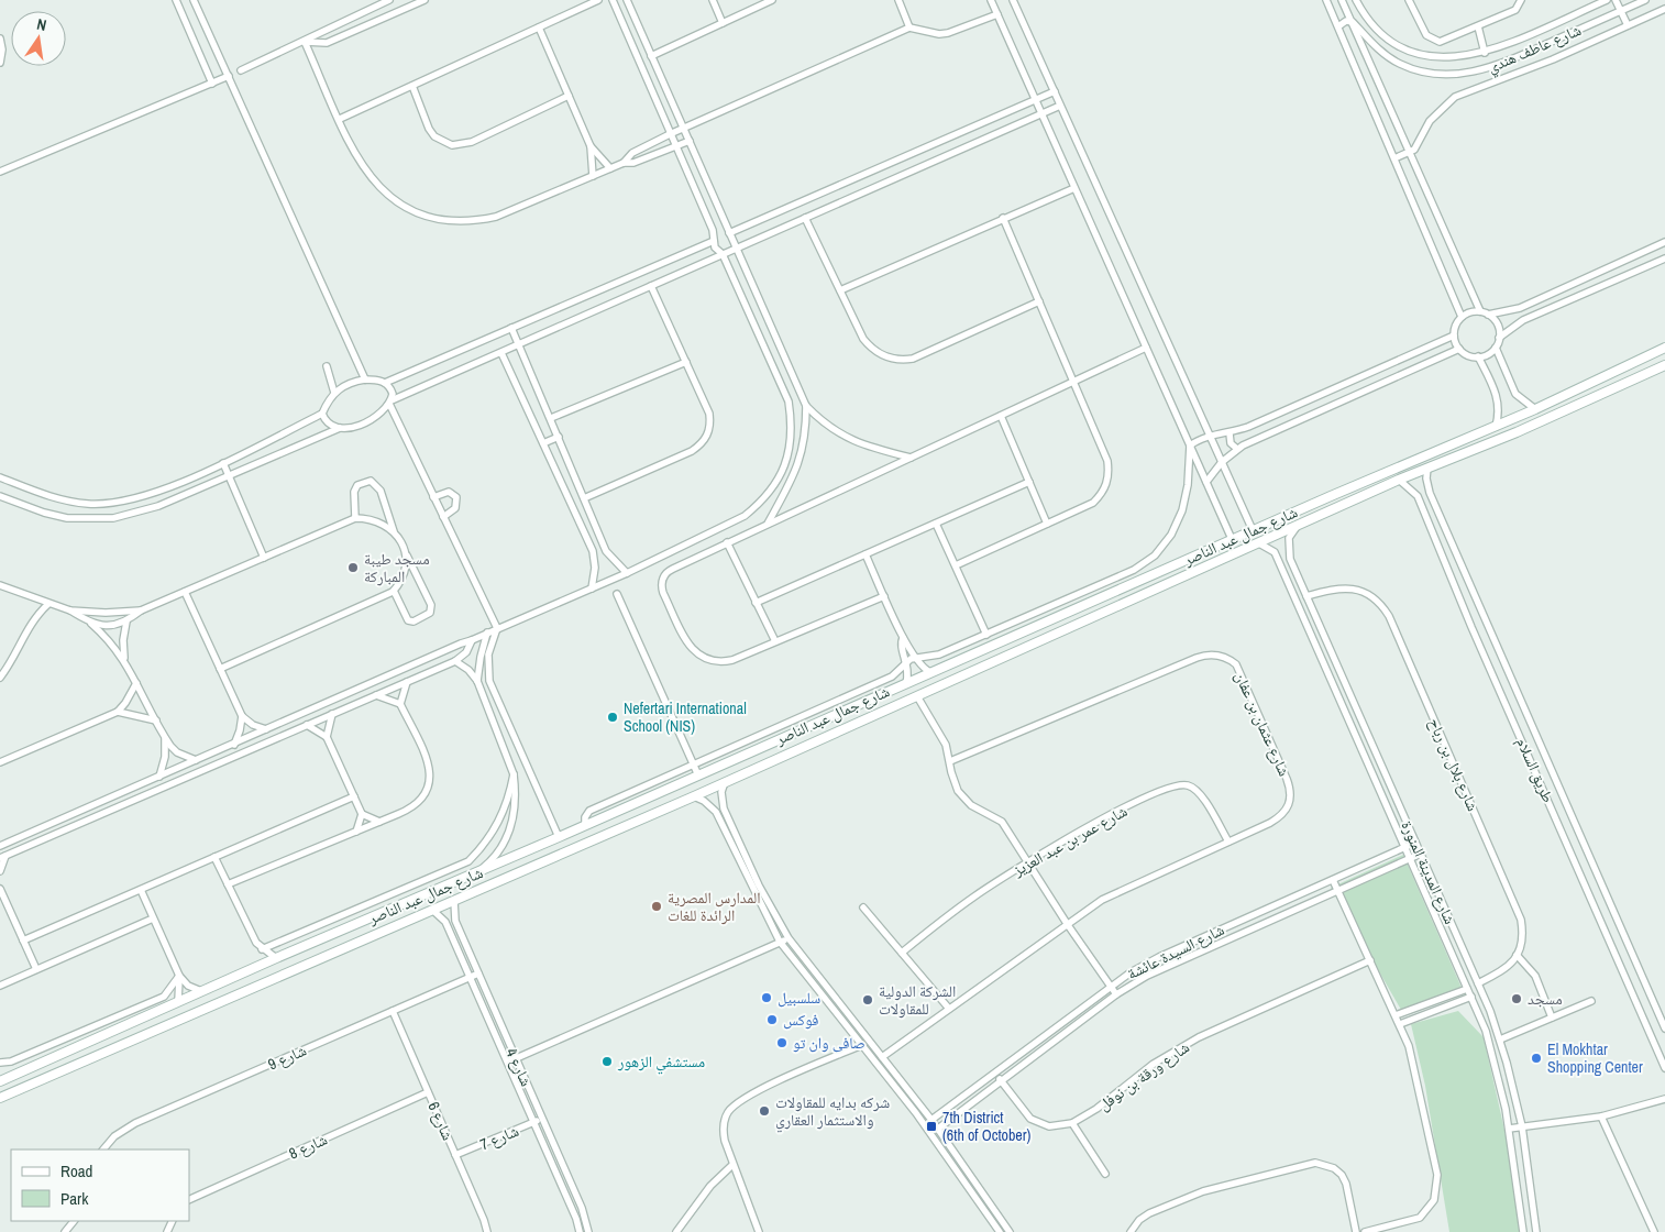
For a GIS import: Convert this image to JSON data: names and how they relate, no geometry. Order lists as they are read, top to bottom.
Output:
{
  "streets": {
    "main road": ["شارع جمال عبد الناصر"],
    "street": [
      "شارع عاطف هندي",
      "شارع عثمان بن عفان",
      "شارع بلال بن رباح",
      "طريق السلام",
      "شارع عمر بن عبد العزيز",
      "شارع المدينة المنورة",
      "شارع السيدة عائشة",
      "شارع 9",
      "شارع 4",
      "شارع ورقة بن نوفل",
      "شارع 6",
      "شارع 7",
      "شارع 8"
    ]
  },
  "crossings": [
    ["شارع جمال عبد الناصر", "طريق السلام"],
    ["شارع جمال عبد الناصر", "شارع المدينة المنورة"],
    ["شارع جمال عبد الناصر", "شارع 4"],
    ["شارع عثمان بن عفان", "شارع عمر بن عبد العزيز"],
    ["شارع بلال بن رباح", "شارع المدينة المنورة"],
    ["شارع المدينة المنورة", "شارع السيدة عائشة"],
    ["شارع السيدة عائشة", "شارع ورقة بن نوفل"],
    ["شارع 9", "شارع 4"],
    ["شارع 9", "شارع 6"],
    ["شارع 4", "شارع 7"],
    ["شارع 6", "شارع 7"],
    ["شارع 6", "شارع 8"]
  ],
  "places": {
    "other": [
      "مسجد طيبة المباركة",
      "Nefertari International School (NIS)",
      "المدارس المصرية الرائدة للغات",
      "سلسبيل",
      "مسجد",
      "الشركة الدولية للمقاولات",
      "فوكس",
      "صافى وان تو",
      "El Mokhtar Shopping Center",
      "مستشفي الزهور",
      "شركه بدايه للمقاولات والاستثمار العقاري"
    ],
    "transit": ["7th District (6th of October)"]
  },
  "legend": ["Road", "Park"],
  "north": "top"
}
